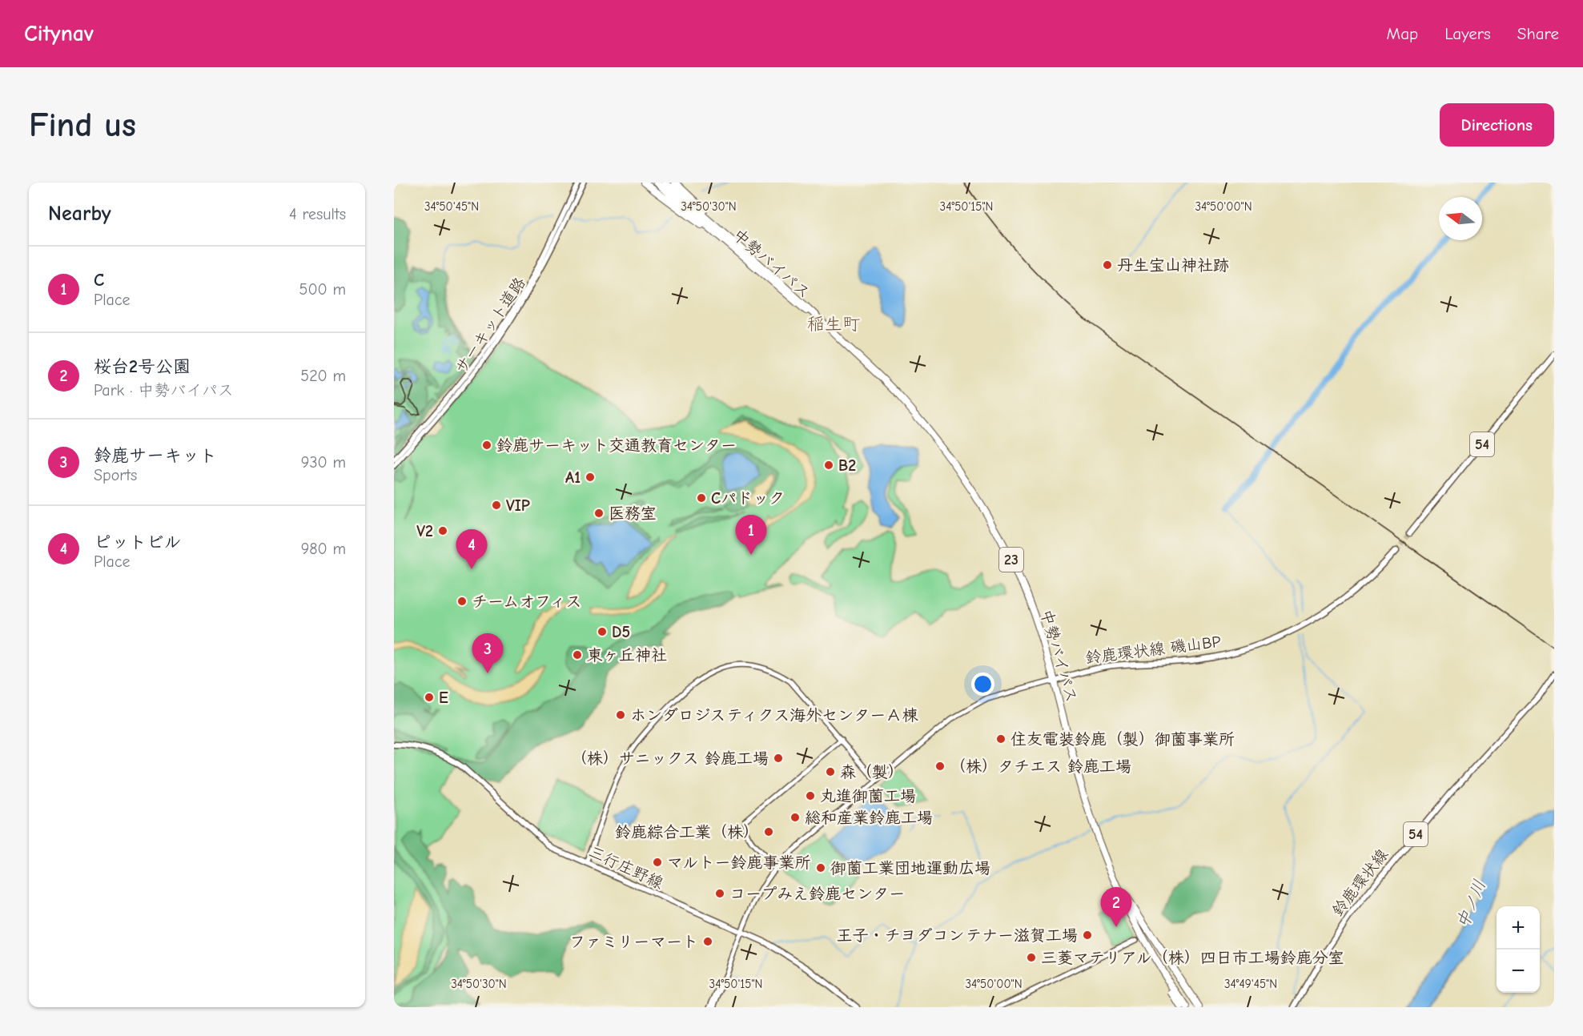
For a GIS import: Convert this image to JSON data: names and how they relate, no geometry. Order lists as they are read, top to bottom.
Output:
{
  "streets": {
    "highway": ["中勢バイパス", "23"],
    "main road": [
      "54",
      "鈴鹿環状線 磯山BP",
      "三行庄野線",
      "鈴鹿環状線"
    ],
    "street": ["サーキット道路"]
  },
  "crossings": [
    ["中勢バイパス", "23"],
    ["中勢バイパス", "鈴鹿環状線 磯山BP"]
  ],
  "districts": ["稲生町"],
  "water": ["中ノ川"],
  "places": [
    "丹生宝山神社跡",
    "鈴鹿サーキット交通教育センター",
    "B2",
    "A1",
    "Cパドック",
    "VIP",
    "医務室",
    "V2",
    "チームオフィス",
    "D5",
    "東ヶ丘神社",
    "E",
    "ホンダロジスティクス海外センターＡ棟",
    "住友電装鈴鹿（製）御薗事業所",
    "（株）サニックス 鈴鹿工場",
    "（株）タチエス 鈴鹿工場",
    "森（製）",
    "丸進御薗工場",
    "総和産業鈴鹿工場",
    "鈴鹿綜合工業（株）",
    "マルトー鈴鹿事業所",
    "御薗工業団地運動広場",
    "コープみえ鈴鹿センター",
    "王子・チヨダコンテナー滋賀工場",
    "ファミリーマート",
    "三菱マテリアル（株）四日市工場鈴鹿分室"
  ],
  "north": "left",
  "page": {
    "header": "Citynav",
    "nav": ["Map", "Layers", "Share"],
    "buttons": "Directions",
    "title": "Find us",
    "heading": ["Nearby", "4 results"],
    "list": [
      {
        "mark": "1",
        "name": "C",
        "note": "Place",
        "value": "500 m"
      },
      {
        "mark": "2",
        "name": "桜台2号公園",
        "note": "Park · 中勢バイパス",
        "value": "520 m"
      },
      {
        "mark": "3",
        "name": "鈴鹿サーキット",
        "note": "Sports",
        "value": "930 m"
      },
      {
        "mark": "4",
        "name": "ピットビル",
        "note": "Place",
        "value": "980 m"
      }
    ],
    "pins": [
      "1",
      "4",
      "3",
      "2"
    ],
    "map_buttons": ["+", "−"]
  },
  "coordinates": [
    "34°50'45\"N",
    "34°50'30\"N",
    "34°50'15\"N",
    "34°50'00\"N",
    "34°49'45\"N"
  ]
}
